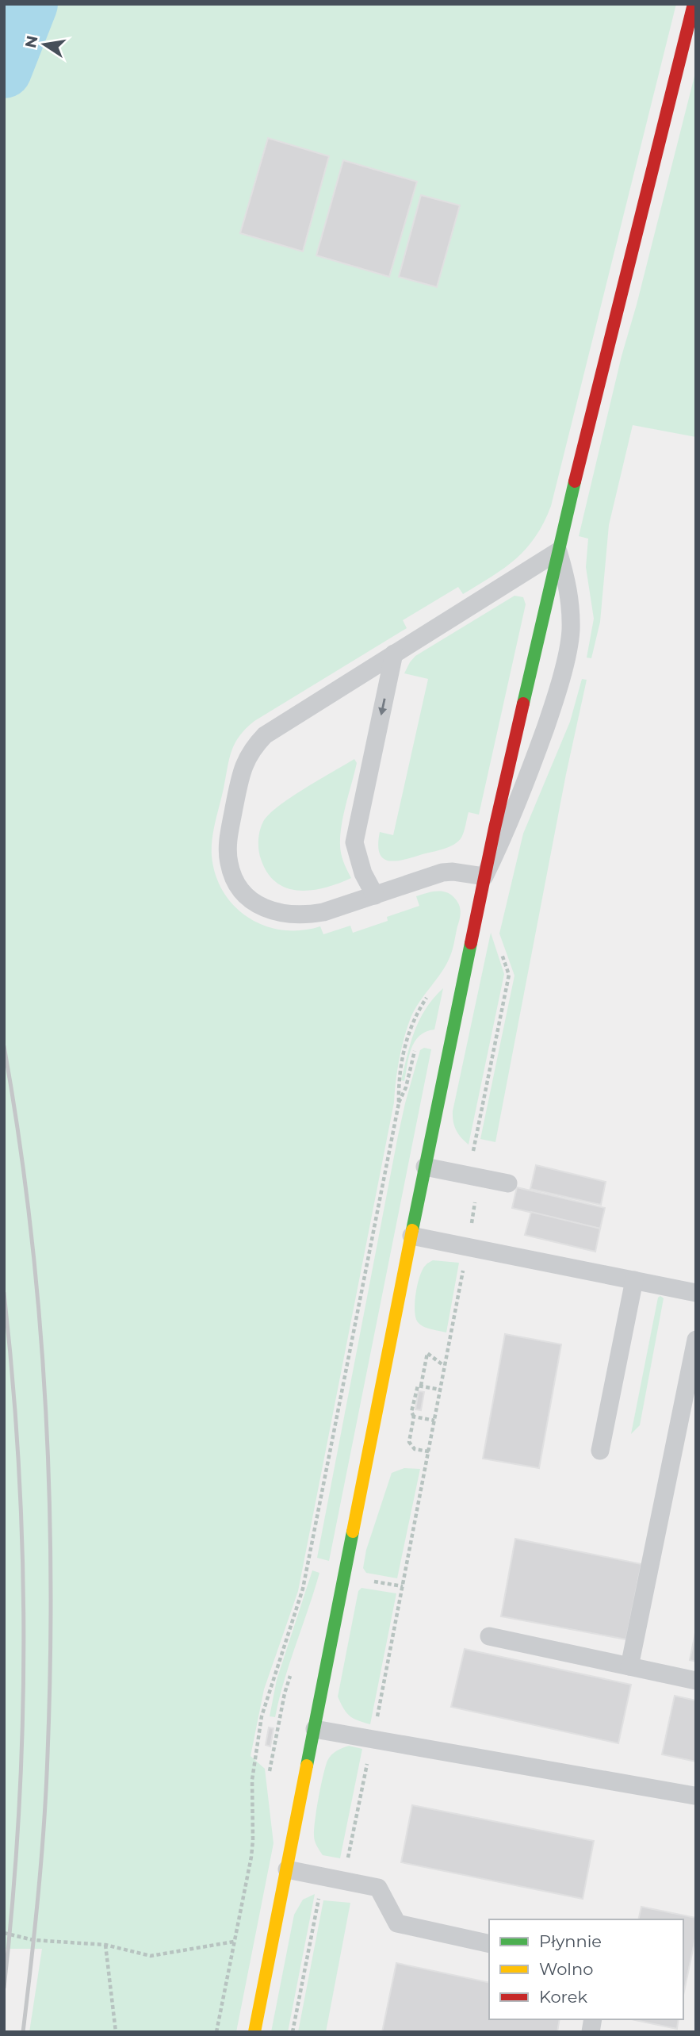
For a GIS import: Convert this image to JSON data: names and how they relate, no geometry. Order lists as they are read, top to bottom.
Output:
{
  "legend": ["Płynnie", "Wolno", "Korek"],
  "north": "left"
}
